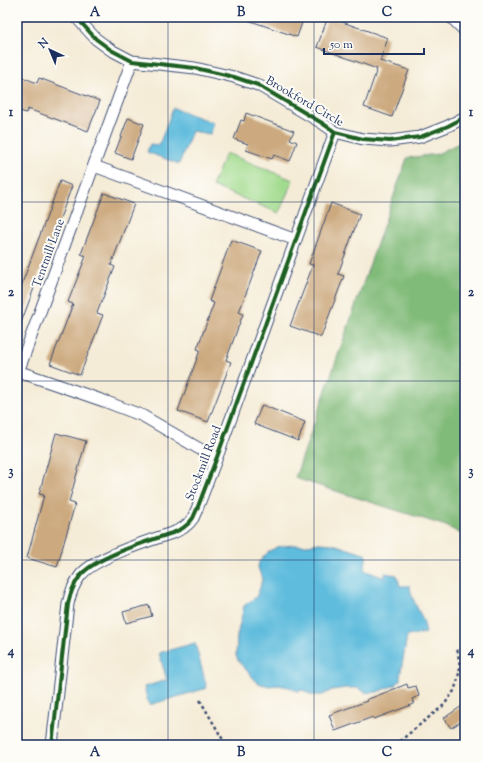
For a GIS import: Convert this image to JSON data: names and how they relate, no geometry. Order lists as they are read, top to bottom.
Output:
{
  "streets": {
    "street": ["Brookford Circle", "Tentmill Lane", "Stockmill Road"]
  },
  "crossings": [
    ["Brookford Circle", "Tentmill Lane"],
    ["Brookford Circle", "Stockmill Road"],
    ["Tentmill Lane", "Stockmill Road"]
  ],
  "scale_bar": "50 m",
  "north": "top left",
  "grid": {
    "columns": ["A", "B", "C"],
    "rows": [
      "1",
      "2",
      "3",
      "4"
    ]
  }
}
